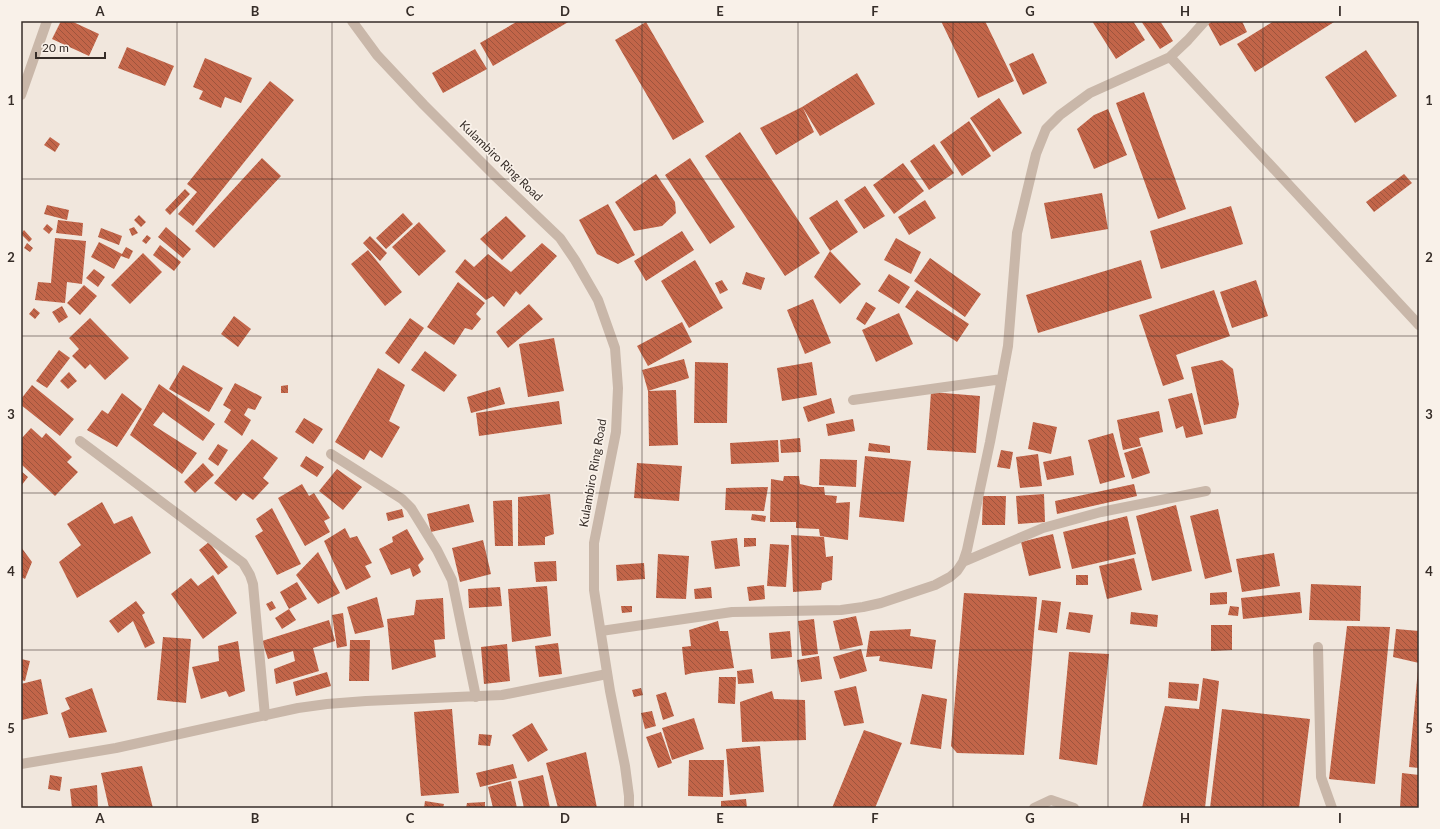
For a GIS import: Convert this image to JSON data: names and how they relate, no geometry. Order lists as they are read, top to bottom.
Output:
{
  "streets": {
    "street": ["Kulambiro Ring Road"]
  },
  "scale_bar": "20 m",
  "grid": {
    "columns": [
      "A",
      "B",
      "C",
      "D",
      "E",
      "F",
      "G",
      "H",
      "I"
    ],
    "rows": [
      "1",
      "2",
      "3",
      "4",
      "5"
    ]
  }
}
